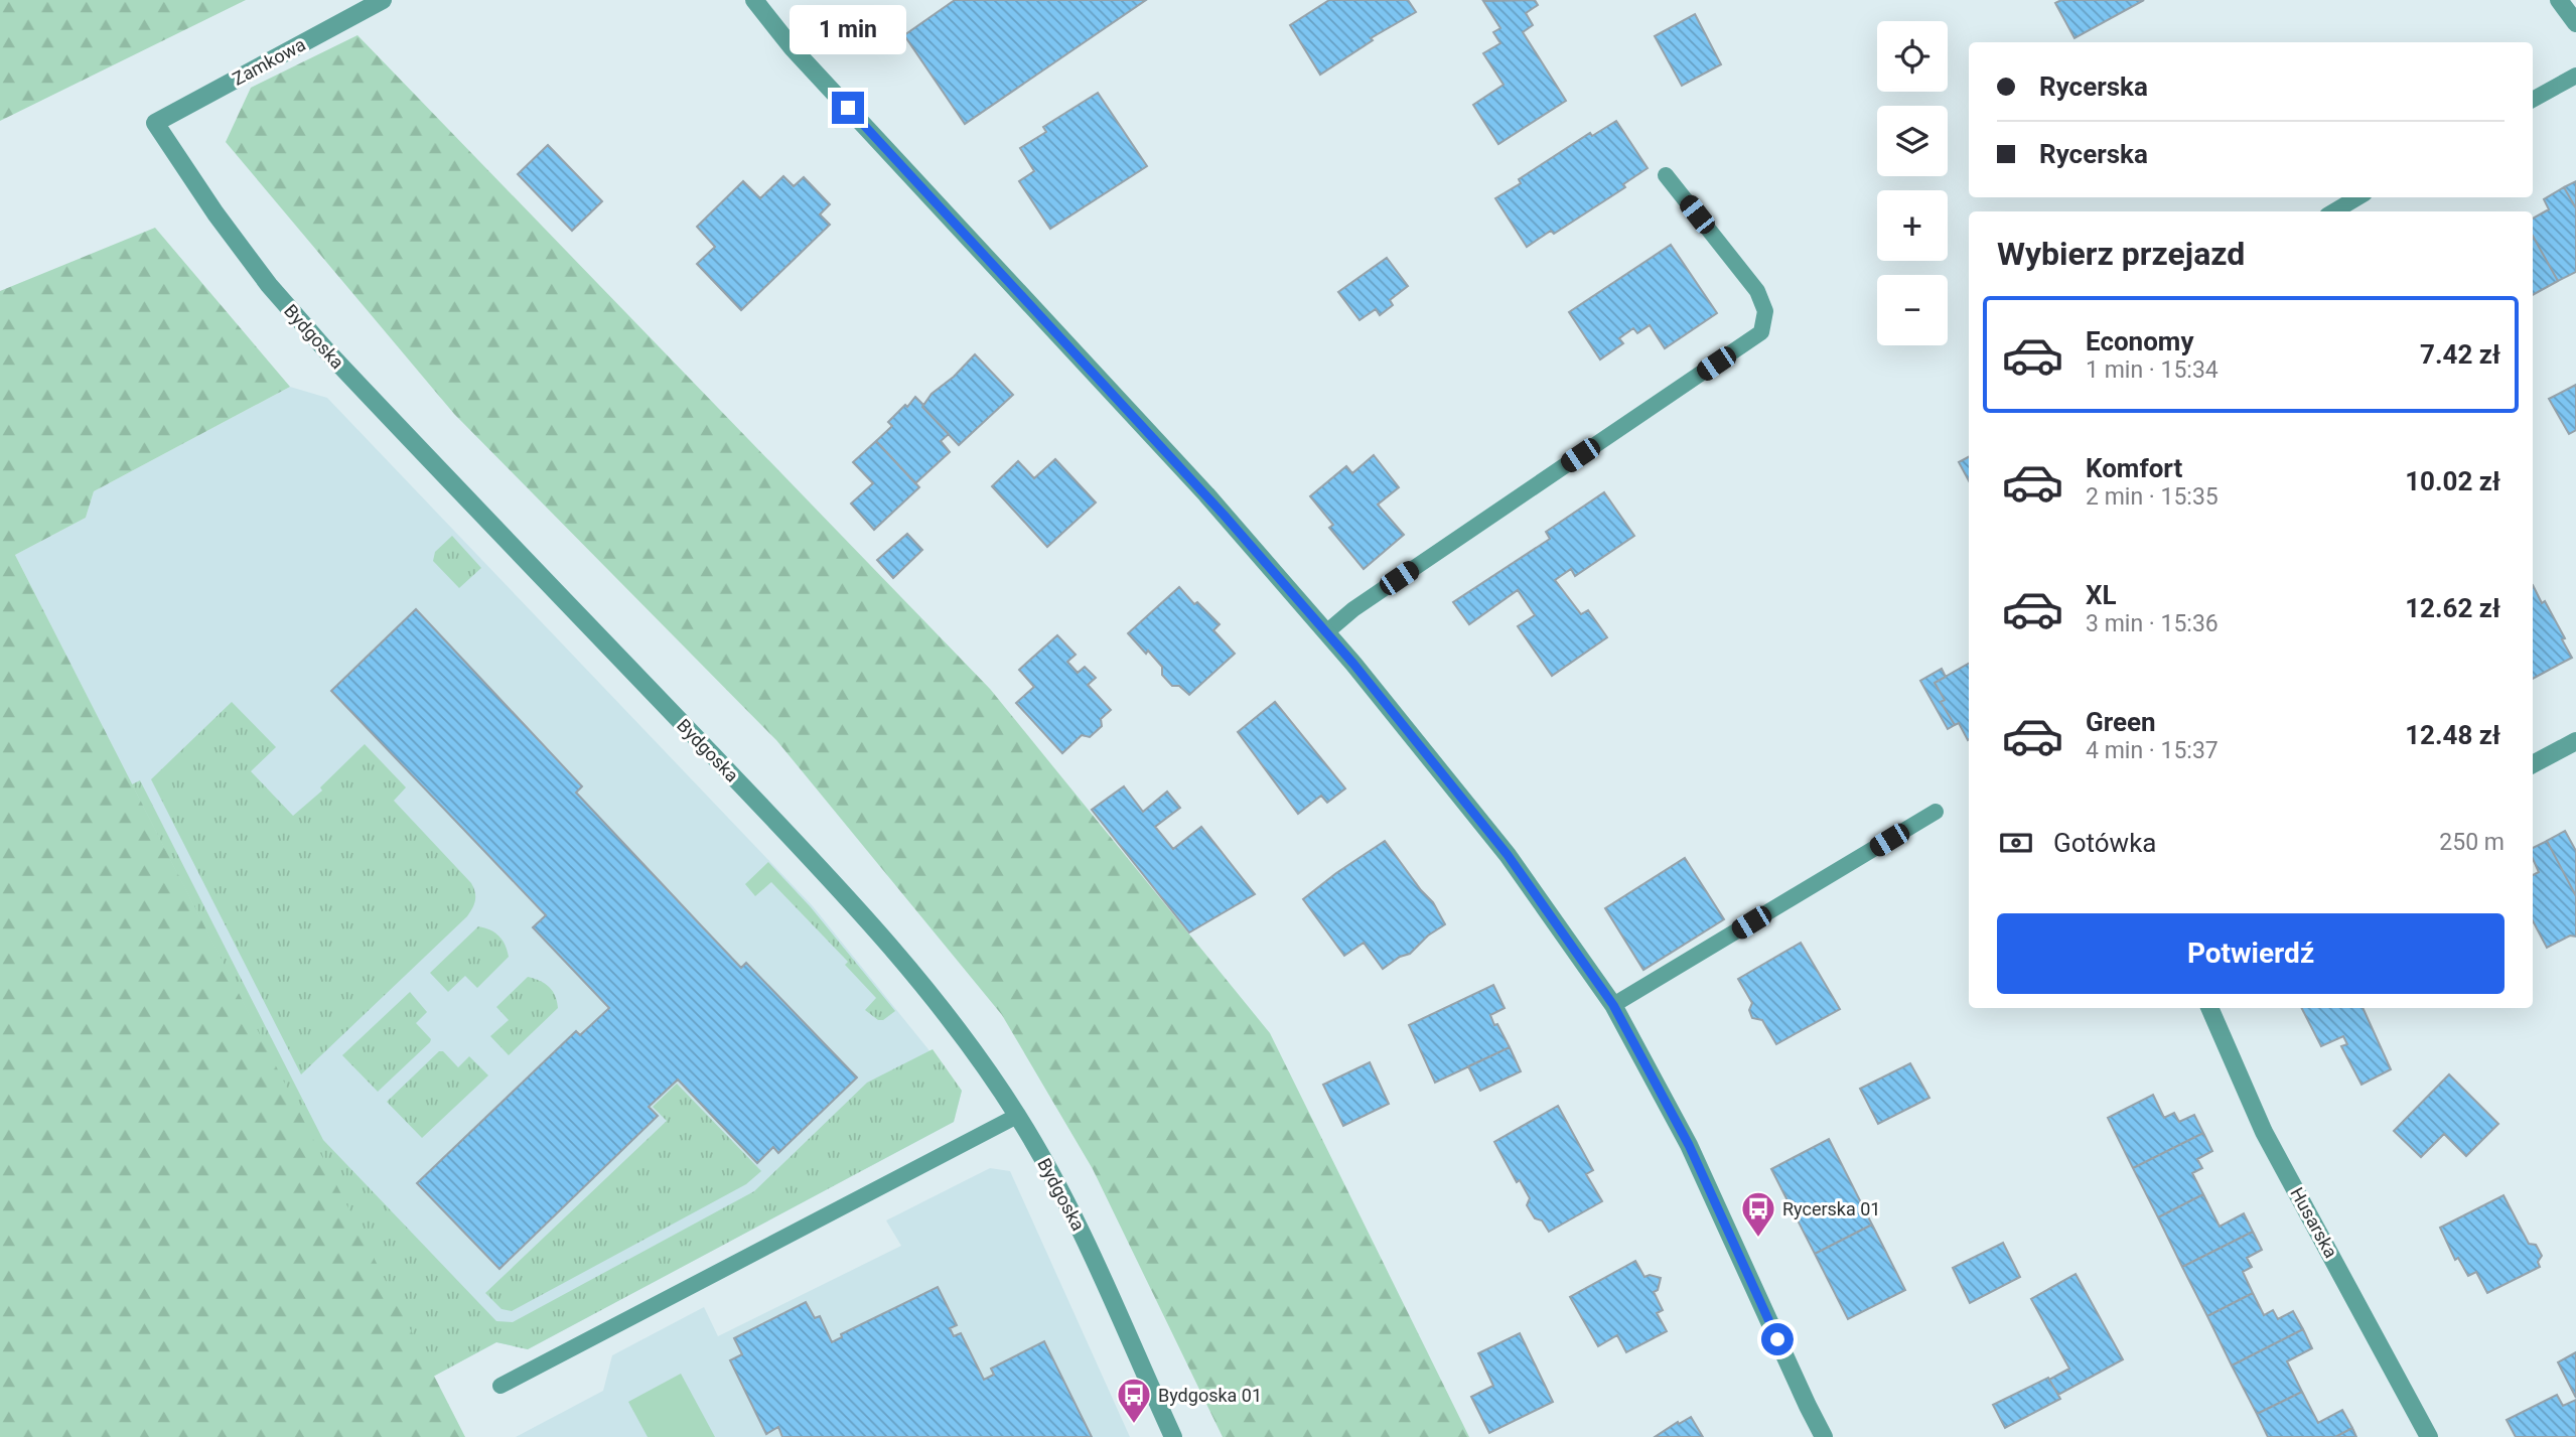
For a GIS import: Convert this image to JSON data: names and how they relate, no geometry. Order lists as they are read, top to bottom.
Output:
{
  "streets": {
    "street": ["Zamkowa", "Bydgoska", "Husarska"]
  },
  "crossings": [
    ["Zamkowa", "Bydgoska"]
  ],
  "places": {
    "bus stop": ["Rycerska 01", "Bydgoska 01"]
  },
  "page": {
    "bubble": "1 min",
    "map_buttons": ["+", "−"],
    "banner": ["Rycerska", "Rycerska"],
    "heading": "Wybierz przejazd",
    "list": [
      {
        "name": "Economy",
        "note": "1 min · 15:34",
        "value": "7.42 zł"
      },
      {
        "name": "Komfort",
        "note": "2 min · 15:35",
        "value": "10.02 zł"
      },
      {
        "name": "XL",
        "note": "3 min · 15:36",
        "value": "12.62 zł"
      },
      {
        "name": "Green",
        "note": "4 min · 15:37",
        "value": "12.48 zł"
      }
    ],
    "pay": ["Gotówka", "250 m"],
    "buttons": "Potwierdź"
  }
}
